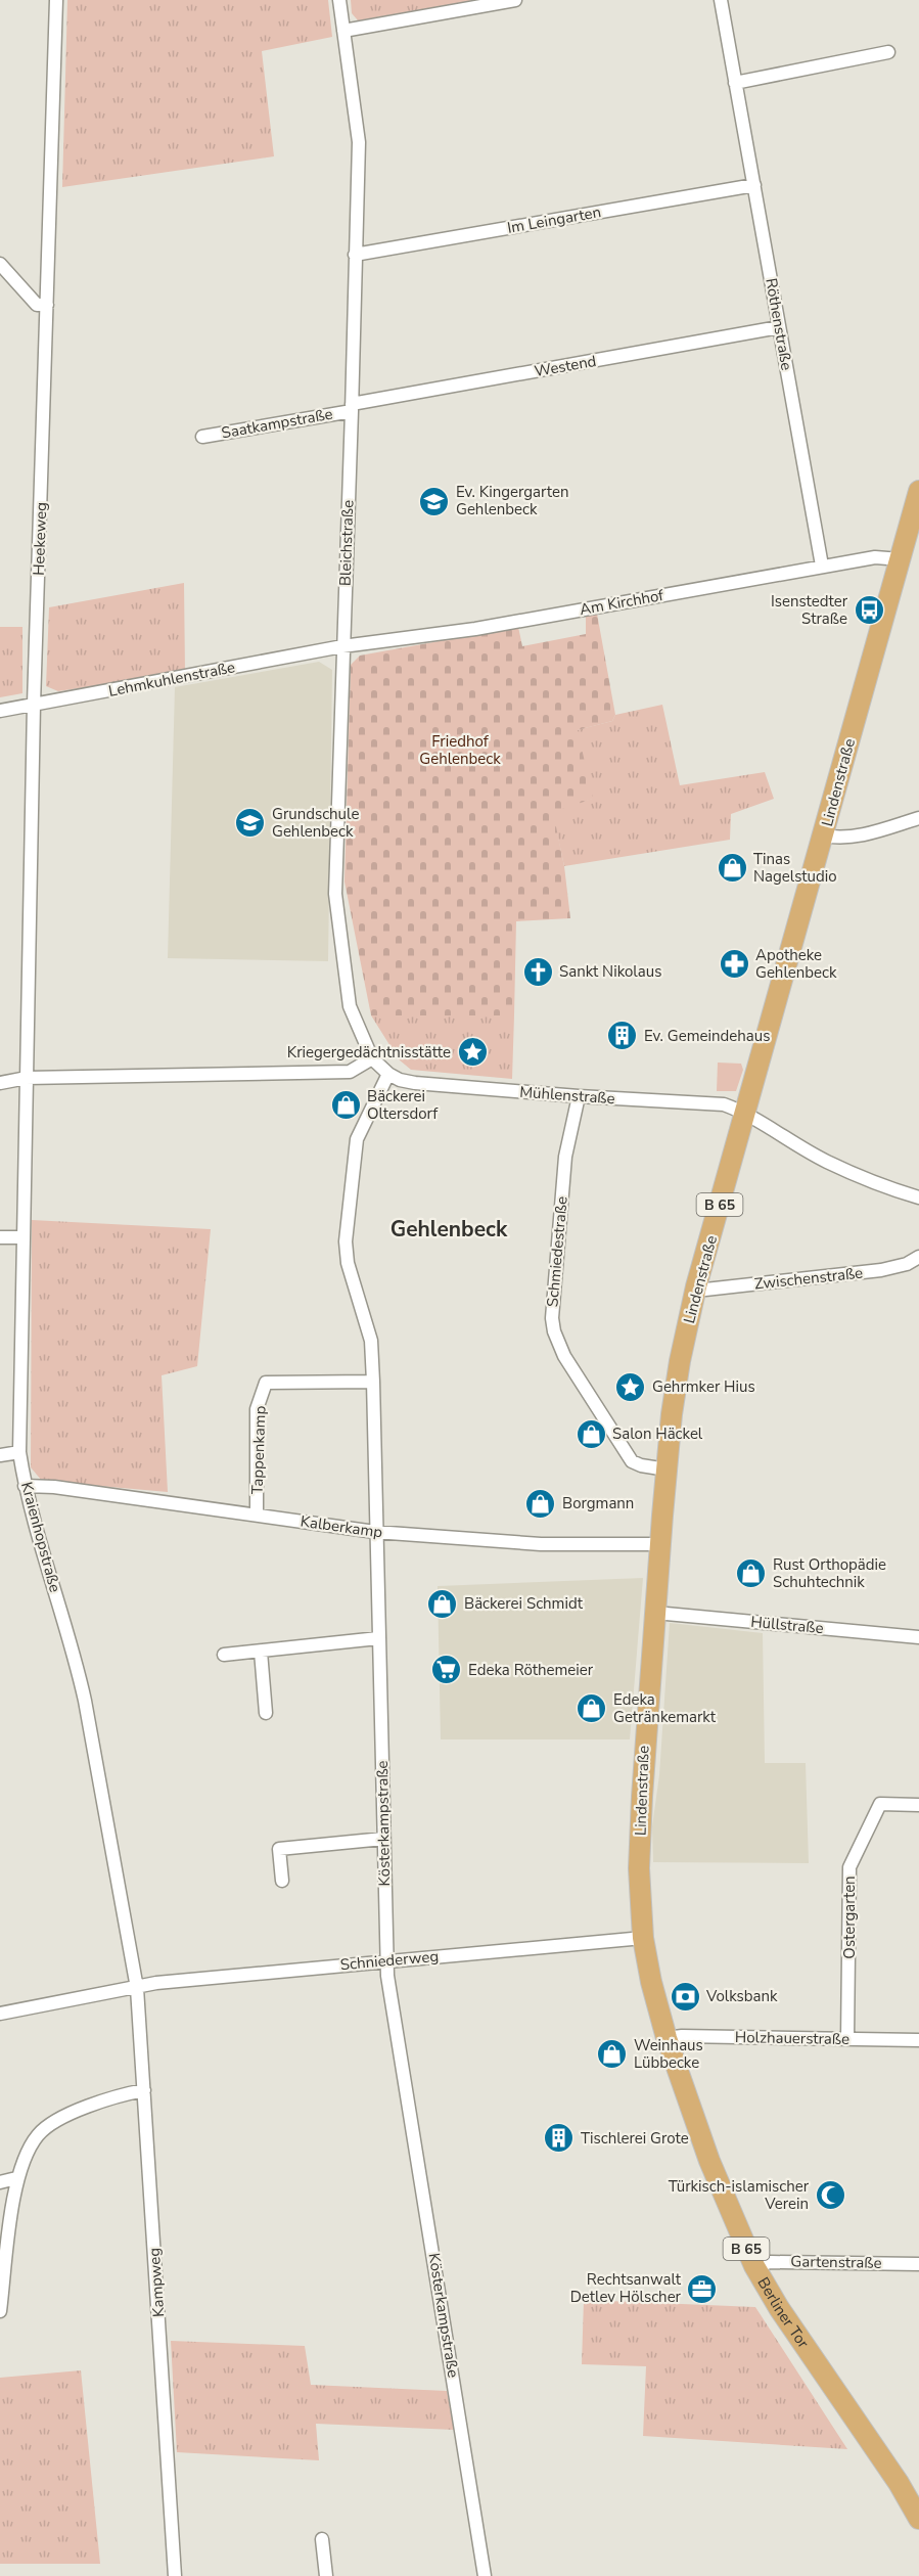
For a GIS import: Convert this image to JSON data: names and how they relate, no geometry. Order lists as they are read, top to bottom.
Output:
{
  "streets": {
    "main road": ["Lindenstraße", "B 65", "Berliner Tor"],
    "street": [
      "Im Leingarten",
      "Röthenstraße",
      "Westend",
      "Saatkampstraße",
      "Heekeweg",
      "Bleichstraße",
      "Am Kirchhof",
      "Lehmkuhlenstraße",
      "Mühlenstraße",
      "Schmiedestraße",
      "Zwischenstraße",
      "Tappenkamp",
      "Kalberkamp",
      "Kraienhopstraße",
      "Hüllstraße",
      "Kösterkampstraße",
      "Ostergarten",
      "Schniederweg",
      "Holzhauerstraße",
      "Gartenstraße",
      "Kampweg"
    ]
  },
  "crossings": [
    ["Im Leingarten", "Röthenstraße"],
    ["Im Leingarten", "Bleichstraße"],
    ["Röthenstraße", "Westend"],
    ["Röthenstraße", "Am Kirchhof"],
    ["Westend", "Saatkampstraße"],
    ["Westend", "Bleichstraße"],
    ["Saatkampstraße", "Bleichstraße"],
    ["Heekeweg", "Lehmkuhlenstraße"],
    ["Heekeweg", "Kraienhopstraße"],
    ["Bleichstraße", "Am Kirchhof"],
    ["Bleichstraße", "Lehmkuhlenstraße"],
    ["Bleichstraße", "Mühlenstraße"],
    ["Bleichstraße", "Kösterkampstraße"],
    ["Am Kirchhof", "Lehmkuhlenstraße"],
    ["Am Kirchhof", "Lindenstraße"],
    ["Lindenstraße", "Mühlenstraße"],
    ["Lindenstraße", "Schmiedestraße"],
    ["Lindenstraße", "Zwischenstraße"],
    ["Lindenstraße", "Kalberkamp"],
    ["Lindenstraße", "Hüllstraße"],
    ["Lindenstraße", "Schniederweg"],
    ["Lindenstraße", "Berliner Tor"],
    ["Mühlenstraße", "Schmiedestraße"],
    ["Mühlenstraße", "Kösterkampstraße"],
    ["Tappenkamp", "Kalberkamp"],
    ["Tappenkamp", "Kösterkampstraße"],
    ["Kalberkamp", "Kraienhopstraße"],
    ["Kalberkamp", "Kösterkampstraße"],
    ["Kraienhopstraße", "Schniederweg"],
    ["Kraienhopstraße", "Kampweg"],
    ["Kösterkampstraße", "Schniederweg"],
    ["Ostergarten", "Holzhauerstraße"],
    ["Schniederweg", "Kampweg"],
    ["Holzhauerstraße", "Berliner Tor"],
    ["Gartenstraße", "Berliner Tor"]
  ],
  "districts": ["Gehlenbeck"],
  "parks": ["Friedhof Gehlenbeck"],
  "places": {
    "school or university": ["Ev. Kingergarten Gehlenbeck", "Grundschule Gehlenbeck"],
    "bus stop": ["Isenstedter Straße"],
    "shop": [
      "Tinas Nagelstudio",
      "Bäckerei Oltersdorf",
      "Salon Häckel",
      "Borgmann",
      "Rust Orthopädie Schuhtechnik",
      "Bäckerei Schmidt",
      "Edeka Getränkemarkt",
      "Weinhaus Lübbecke"
    ],
    "pharmacy": ["Apotheke Gehlenbeck"],
    "church": ["Sankt Nikolaus"],
    "building": ["Ev. Gemeindehaus", "Tischlerei Grote"],
    "place": ["Kriegergedächtnisstätte", "Gehrmker Hius"],
    "supermarket": ["Edeka Röthemeier"],
    "bank": ["Volksbank"],
    "mosque": ["Türkisch-islamischer Verein"],
    "office": ["Rechtsanwalt Detlev Hölscher"]
  }
}
